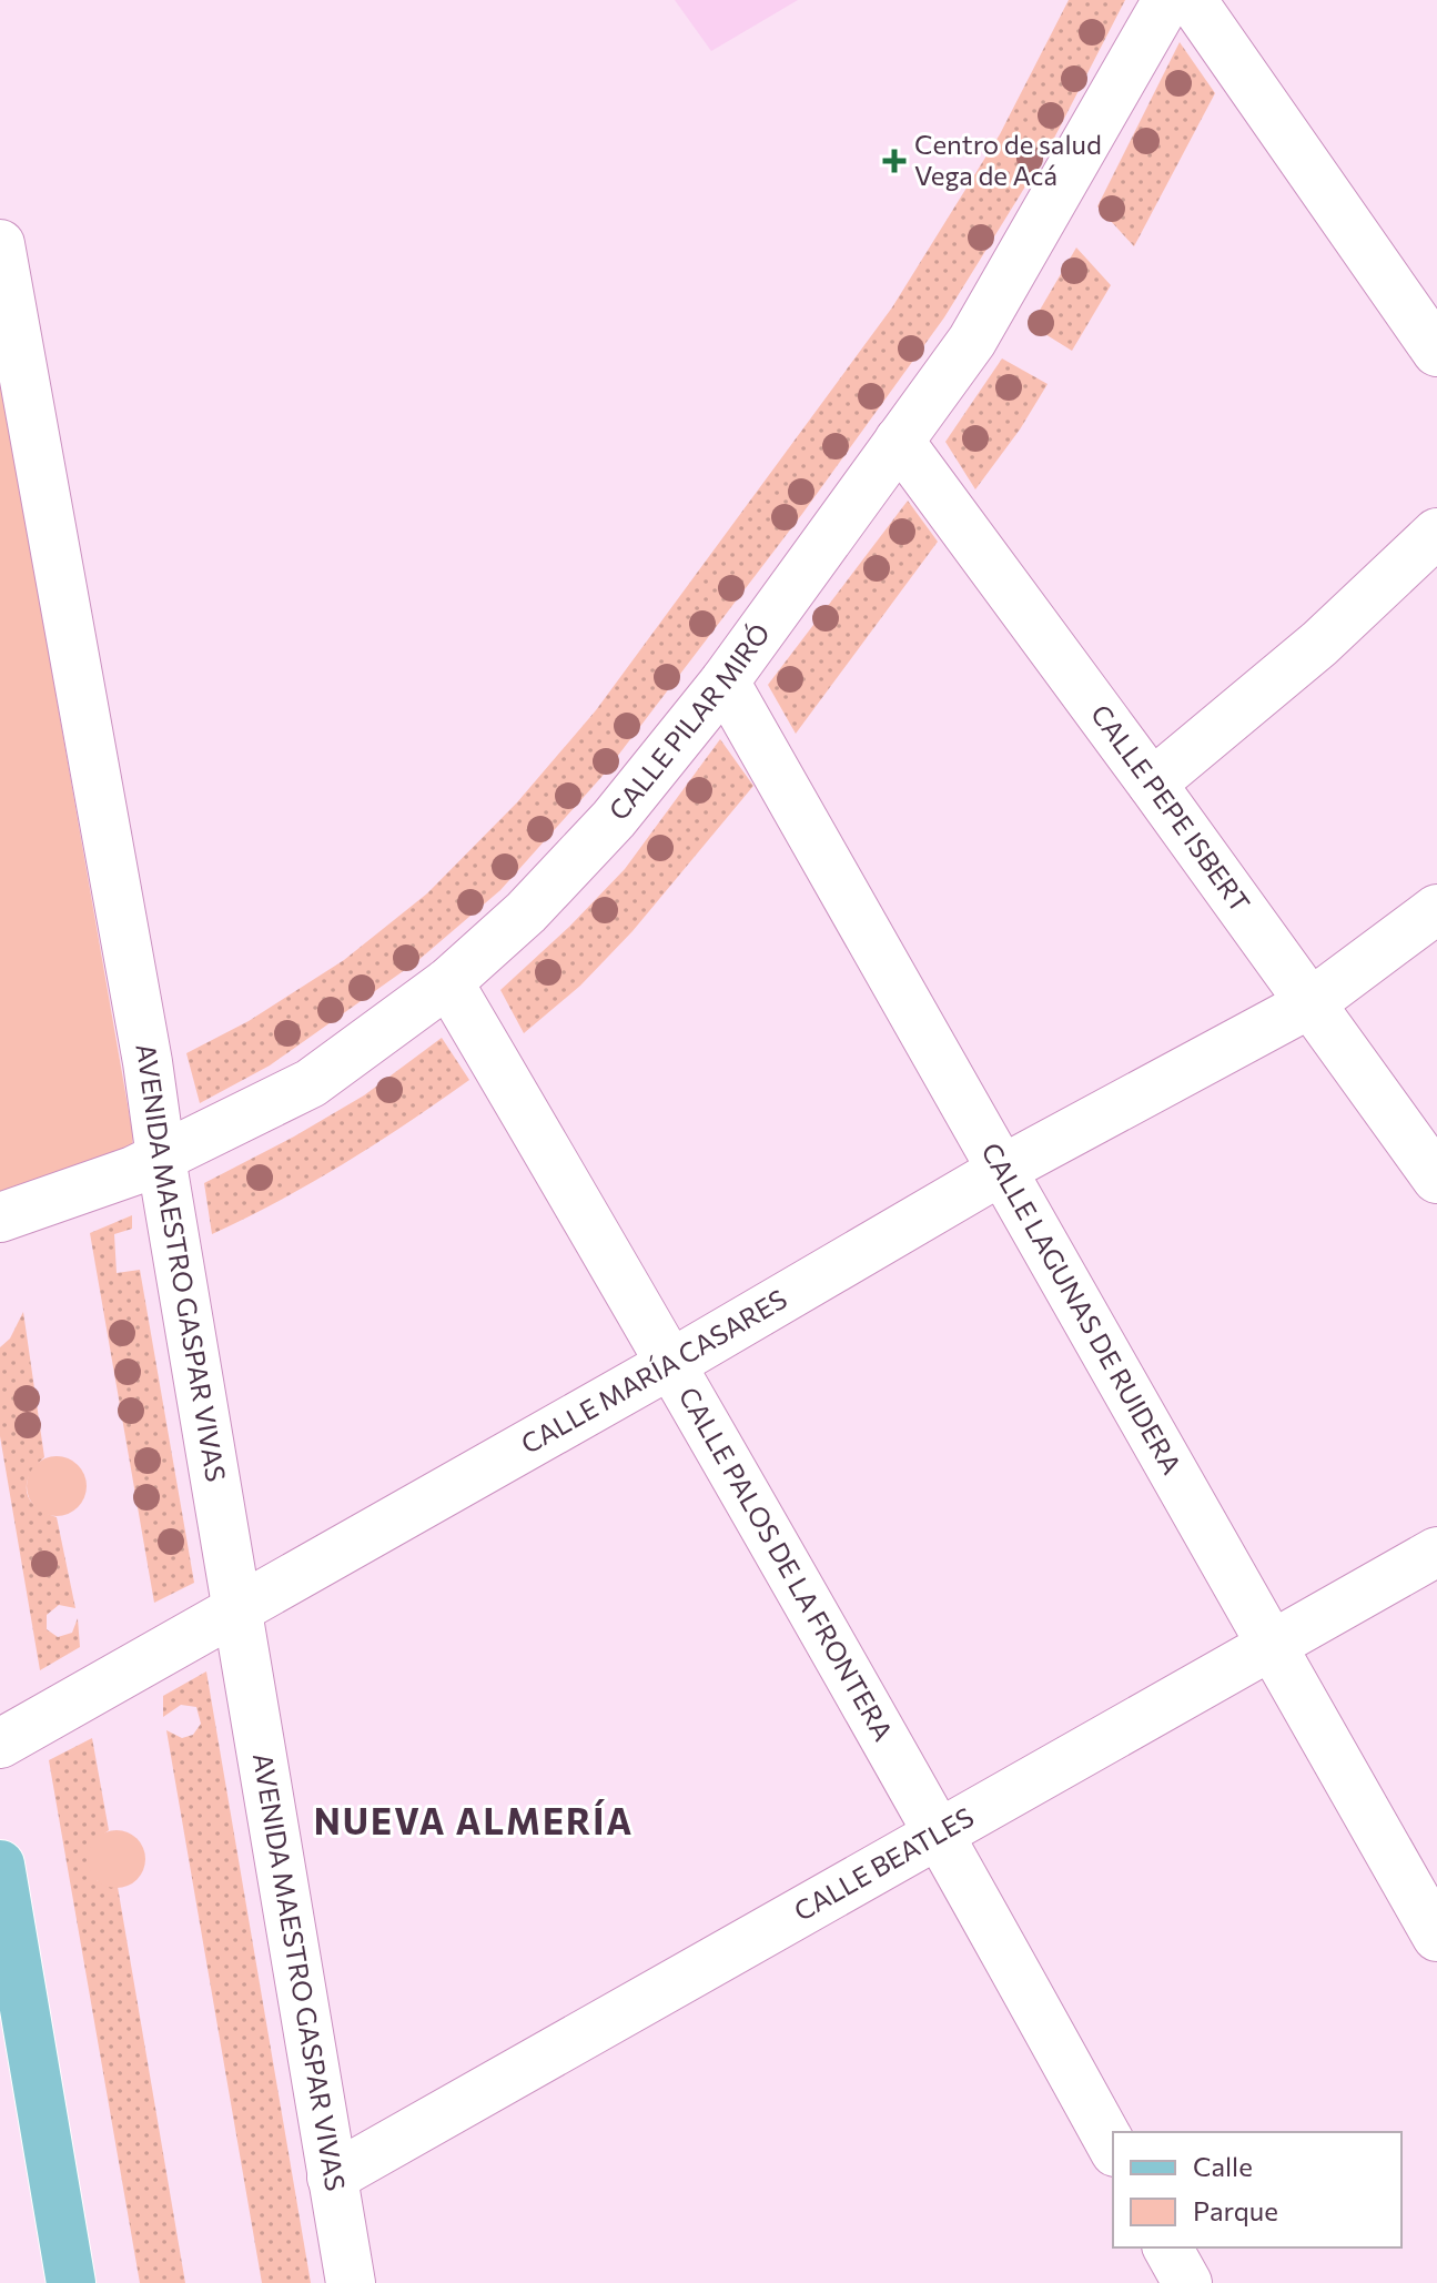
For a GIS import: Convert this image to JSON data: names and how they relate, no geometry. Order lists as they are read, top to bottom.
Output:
{
  "streets": {
    "street": [
      "CALLE PILAR MIRÓ",
      "CALLE PEPE ISBERT",
      "AVENIDA MAESTRO GASPAR VIVAS",
      "CALLE LAGUNAS DE RUIDERA",
      "CALLE MARÍA CASARES",
      "CALLE PALOS DE LA FRONTERA",
      "CALLE BEATLES"
    ]
  },
  "crossings": [
    ["CALLE PILAR MIRÓ", "CALLE PEPE ISBERT"],
    ["CALLE PILAR MIRÓ", "AVENIDA MAESTRO GASPAR VIVAS"],
    ["CALLE PILAR MIRÓ", "CALLE LAGUNAS DE RUIDERA"],
    ["CALLE PILAR MIRÓ", "CALLE PALOS DE LA FRONTERA"],
    ["CALLE PEPE ISBERT", "CALLE MARÍA CASARES"],
    ["AVENIDA MAESTRO GASPAR VIVAS", "CALLE MARÍA CASARES"],
    ["AVENIDA MAESTRO GASPAR VIVAS", "CALLE BEATLES"],
    ["CALLE LAGUNAS DE RUIDERA", "CALLE MARÍA CASARES"],
    ["CALLE LAGUNAS DE RUIDERA", "CALLE BEATLES"],
    ["CALLE MARÍA CASARES", "CALLE PALOS DE LA FRONTERA"],
    ["CALLE PALOS DE LA FRONTERA", "CALLE BEATLES"]
  ],
  "districts": ["NUEVA ALMERÍA"],
  "places": {
    "health": ["Centro de salud Vega de Acá"]
  },
  "legend": ["Calle", "Parque"]
}
